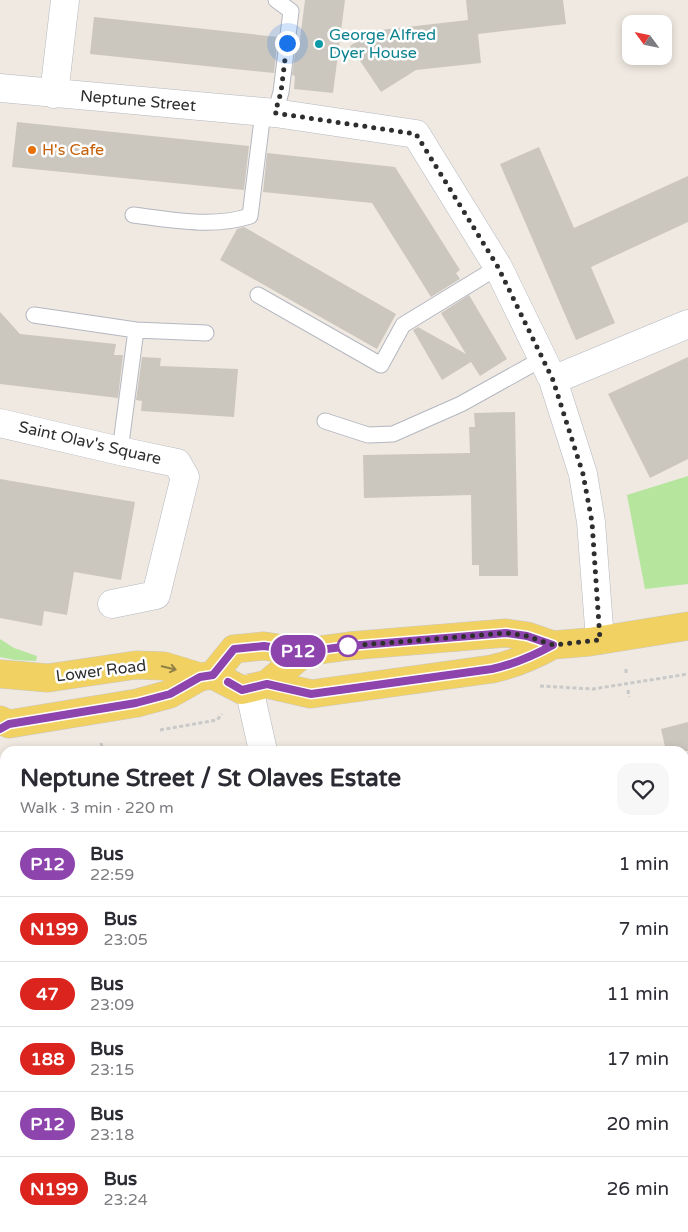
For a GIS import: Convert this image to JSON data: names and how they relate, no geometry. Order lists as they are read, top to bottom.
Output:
{
  "streets": {
    "main road": ["Lower Road"],
    "street": ["Neptune Street", "Saint Olav's Square"]
  },
  "places": ["George Alfred Dyer House", "H's Cafe"],
  "lines": ["bus line P12"],
  "north": "top left",
  "page": {
    "on_map": "P12",
    "heading": ["Neptune Street / St Olaves Estate", "Walk · 3 min · 220 m"],
    "list": [
      {
        "mark": "P12",
        "name": "Bus",
        "note": "22:59",
        "value": "1 min"
      },
      {
        "mark": "N199",
        "name": "Bus",
        "note": "23:05",
        "value": "7 min"
      },
      {
        "mark": "47",
        "name": "Bus",
        "note": "23:09",
        "value": "11 min"
      },
      {
        "mark": "188",
        "name": "Bus",
        "note": "23:15",
        "value": "17 min"
      },
      {
        "mark": "P12",
        "name": "Bus",
        "note": "23:18",
        "value": "20 min"
      },
      {
        "mark": "N199",
        "name": "Bus",
        "note": "23:24",
        "value": "26 min"
      }
    ]
  }
}
